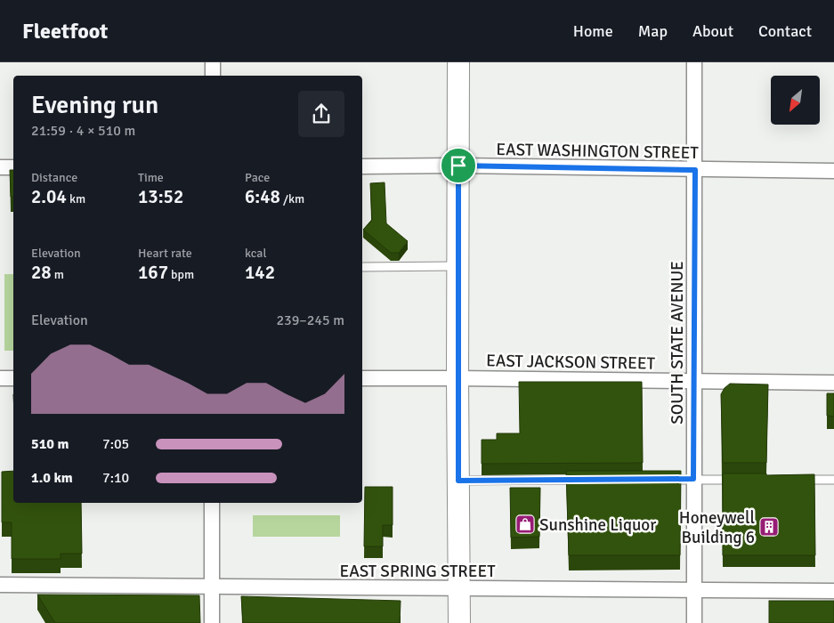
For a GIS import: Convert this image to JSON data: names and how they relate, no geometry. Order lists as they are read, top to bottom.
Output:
{
  "streets": {
    "street": [
      "EAST WASHINGTON STREET",
      "SOUTH STATE AVENUE",
      "EAST JACKSON STREET",
      "EAST SPRING STREET"
    ]
  },
  "crossings": [
    ["EAST WASHINGTON STREET", "SOUTH STATE AVENUE"],
    ["SOUTH STATE AVENUE", "EAST JACKSON STREET"],
    ["SOUTH STATE AVENUE", "EAST SPRING STREET"]
  ],
  "places": {
    "shop": ["Sunshine Liquor"],
    "building": ["Honeywell Building 6"]
  },
  "north": "bottom left",
  "page": {
    "header": "Fleetfoot",
    "nav": [
      "Home",
      "Map",
      "About",
      "Contact"
    ],
    "heading": ["Evening run", "21:59 · 4 × 510 m"],
    "stats": [
      ["Distance", "2.04 km"],
      ["Time", "13:52"],
      ["Pace", "6:48 /km"],
      ["Elevation", "28 m"],
      ["Heart rate", "167 bpm"],
      ["kcal", "142"]
    ],
    "chart": ["Elevation", "239–245 m"],
    "list": [
      {
        "name": "510 m",
        "note": "7:05"
      },
      {
        "name": "1.0 km",
        "note": "7:10"
      }
    ]
  }
}
